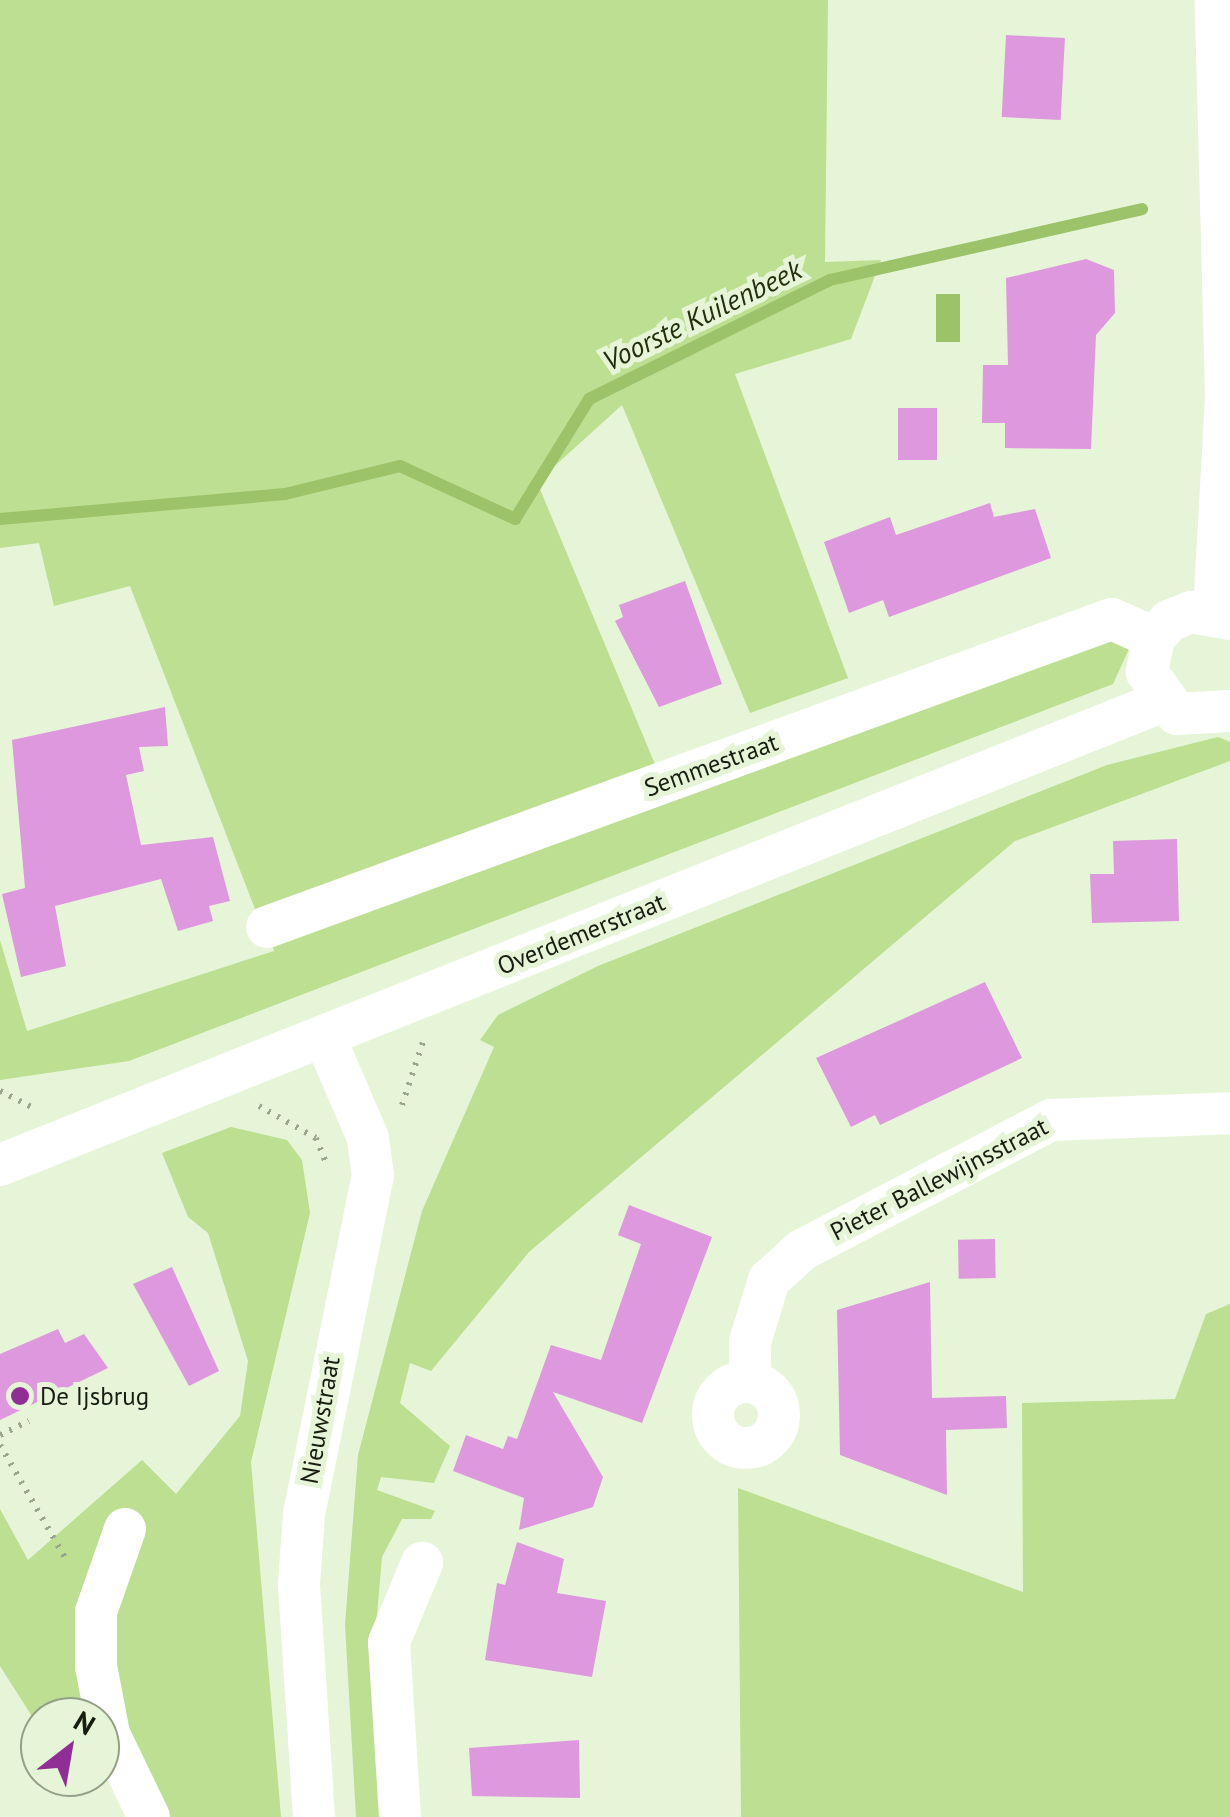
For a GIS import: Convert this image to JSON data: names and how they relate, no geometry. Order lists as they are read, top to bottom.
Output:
{
  "streets": {
    "street": [
      "Semmestraat",
      "Overdemerstraat",
      "Pieter Ballewijnsstraat",
      "Nieuwstraat"
    ]
  },
  "crossings": [
    ["Overdemerstraat", "Nieuwstraat"]
  ],
  "water": ["Voorste Kuilenbeek"],
  "places": ["De Ijsbrug"],
  "north": "top right"
}
